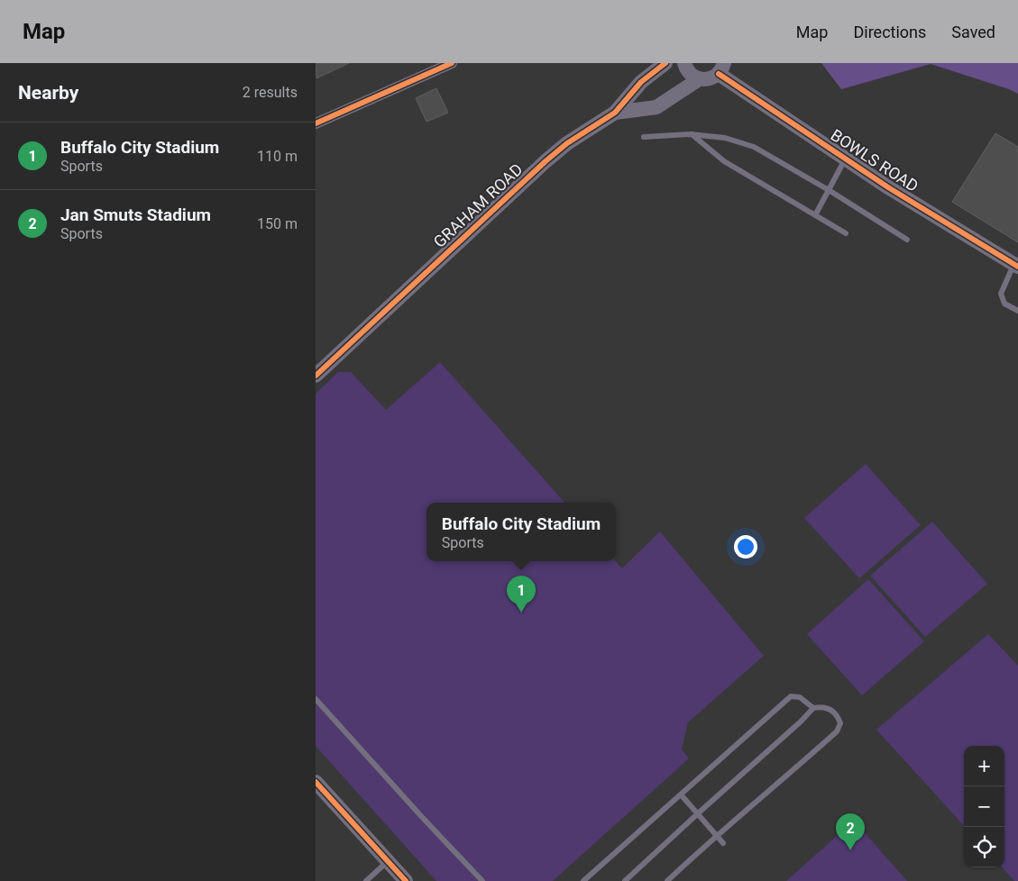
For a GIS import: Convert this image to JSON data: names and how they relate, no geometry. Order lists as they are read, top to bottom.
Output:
{
  "streets": {
    "street": ["BOWLS ROAD", "GRAHAM ROAD"]
  },
  "crossings": [
    ["BOWLS ROAD", "GRAHAM ROAD"]
  ],
  "page": {
    "header": "Map",
    "nav": ["Map", "Directions", "Saved"],
    "heading": ["Nearby", "2 results"],
    "list": [
      {
        "mark": "1",
        "name": "Buffalo City Stadium",
        "note": "Sports",
        "value": "110 m"
      },
      {
        "mark": "2",
        "name": "Jan Smuts Stadium",
        "note": "Sports",
        "value": "150 m"
      }
    ],
    "popup": ["Buffalo City Stadium", "Sports"],
    "pins": ["1", "2"],
    "map_buttons": ["+", "−"]
  }
}
